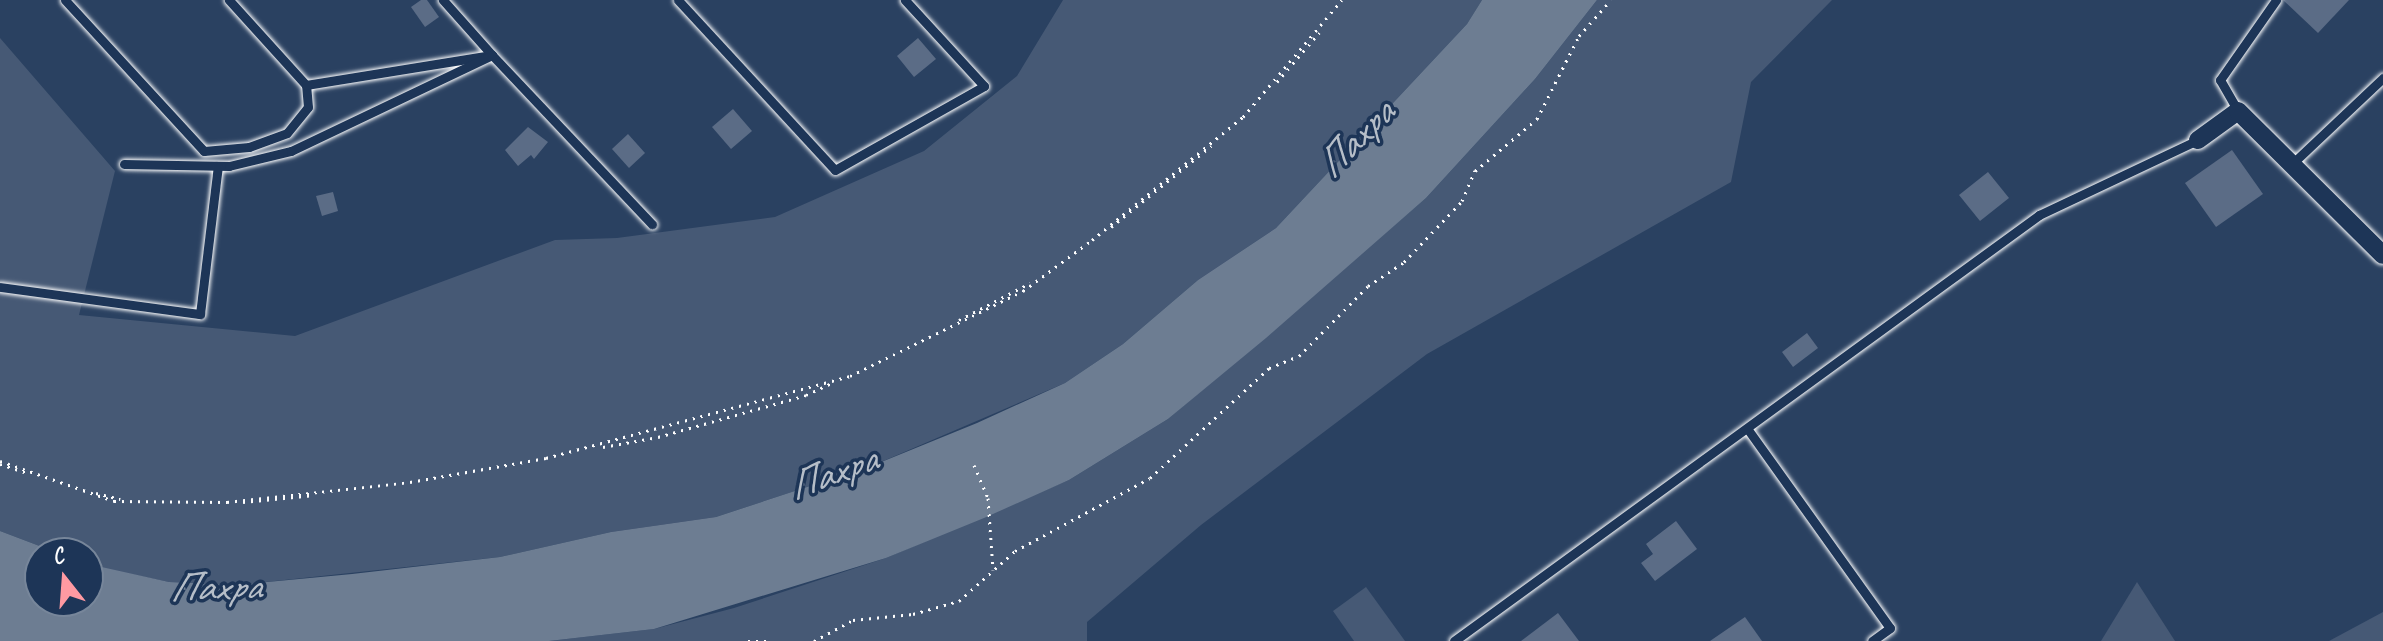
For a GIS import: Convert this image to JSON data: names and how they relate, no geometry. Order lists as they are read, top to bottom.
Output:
{
  "water": ["Пахра"],
  "north": "top"
}
